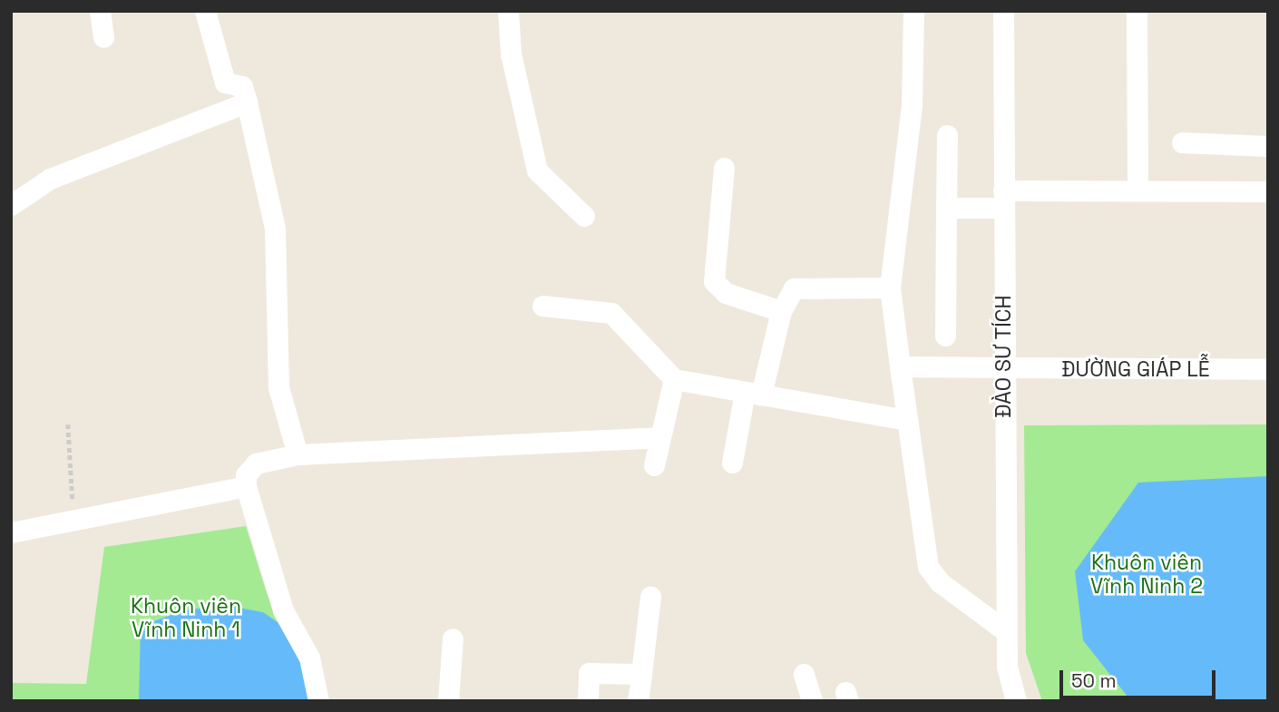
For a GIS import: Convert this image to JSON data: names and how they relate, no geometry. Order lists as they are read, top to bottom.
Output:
{
  "streets": {
    "street": ["ĐÀO SƯ TÍCH", "ĐƯỜNG GIÁP LỄ"]
  },
  "crossings": [
    ["ĐÀO SƯ TÍCH", "ĐƯỜNG GIÁP LỄ"]
  ],
  "parks": ["Khuôn viên Vĩnh Ninh 2", "Khuôn viên Vĩnh Ninh 1"],
  "scale_bar": "50 m"
}
